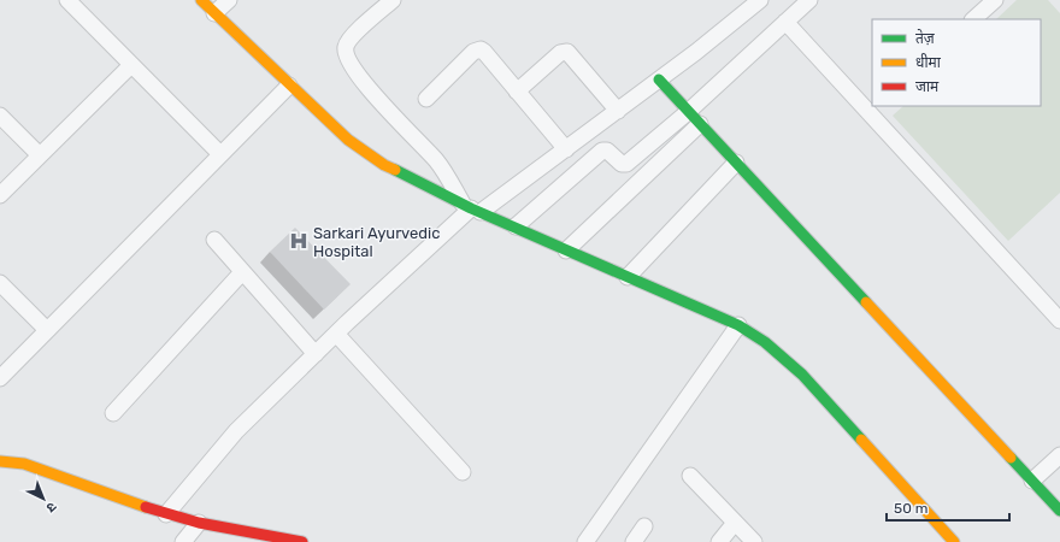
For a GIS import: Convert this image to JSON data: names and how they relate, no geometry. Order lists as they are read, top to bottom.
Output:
{
  "places": {
    "hospital": ["Sarkari Ayurvedic Hospital"]
  },
  "legend": ["तेज़", "धीमा", "जाम"],
  "scale_bar": "50 m",
  "north": "bottom right"
}
